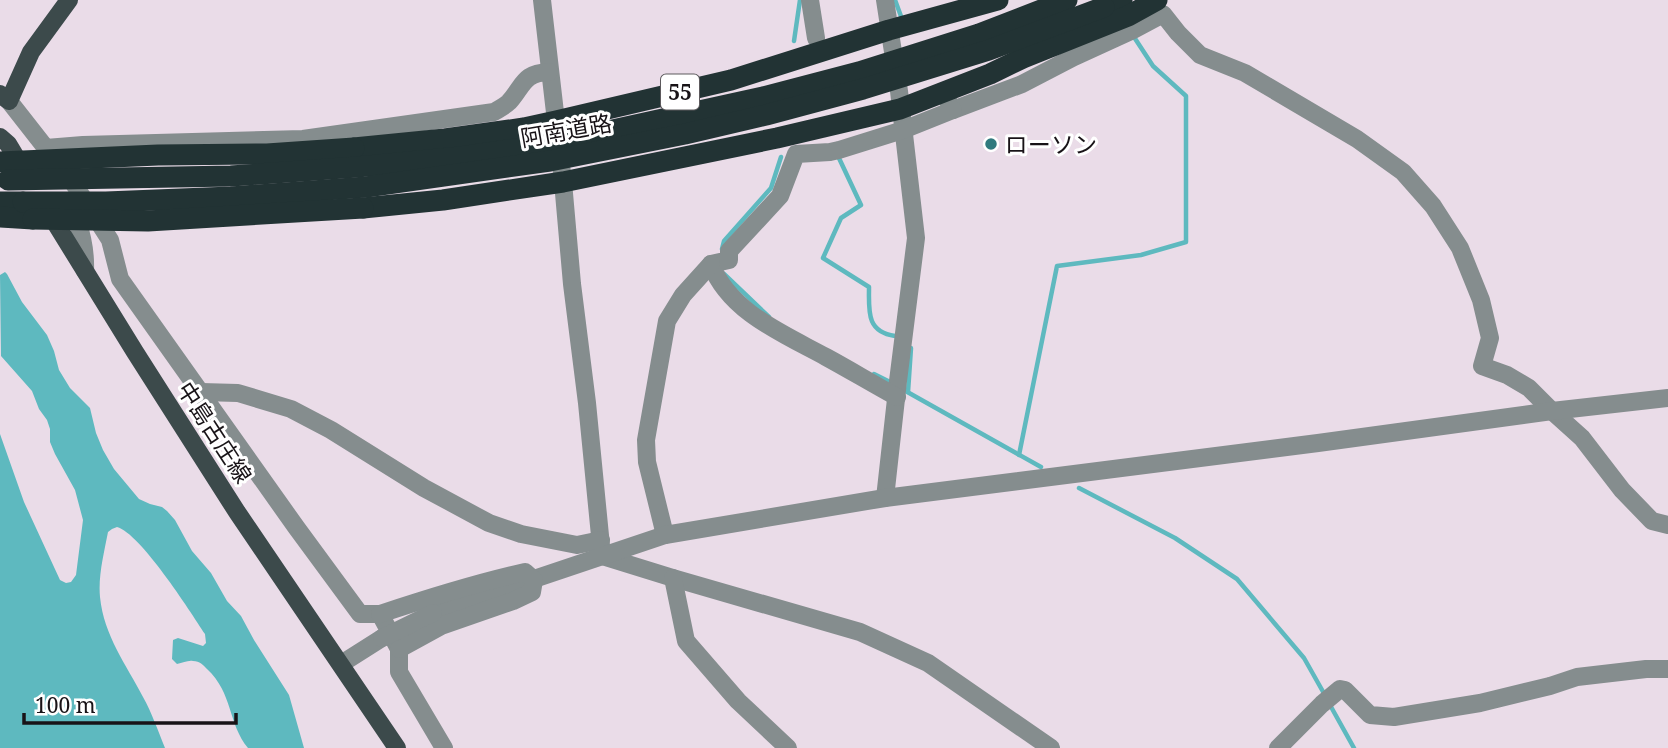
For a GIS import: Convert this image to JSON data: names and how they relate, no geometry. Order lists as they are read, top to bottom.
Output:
{
  "streets": {
    "highway": ["55", "阿南道路"],
    "main road": ["中島古庄線"]
  },
  "places": ["ローソン"],
  "scale_bar": "100 m"
}
